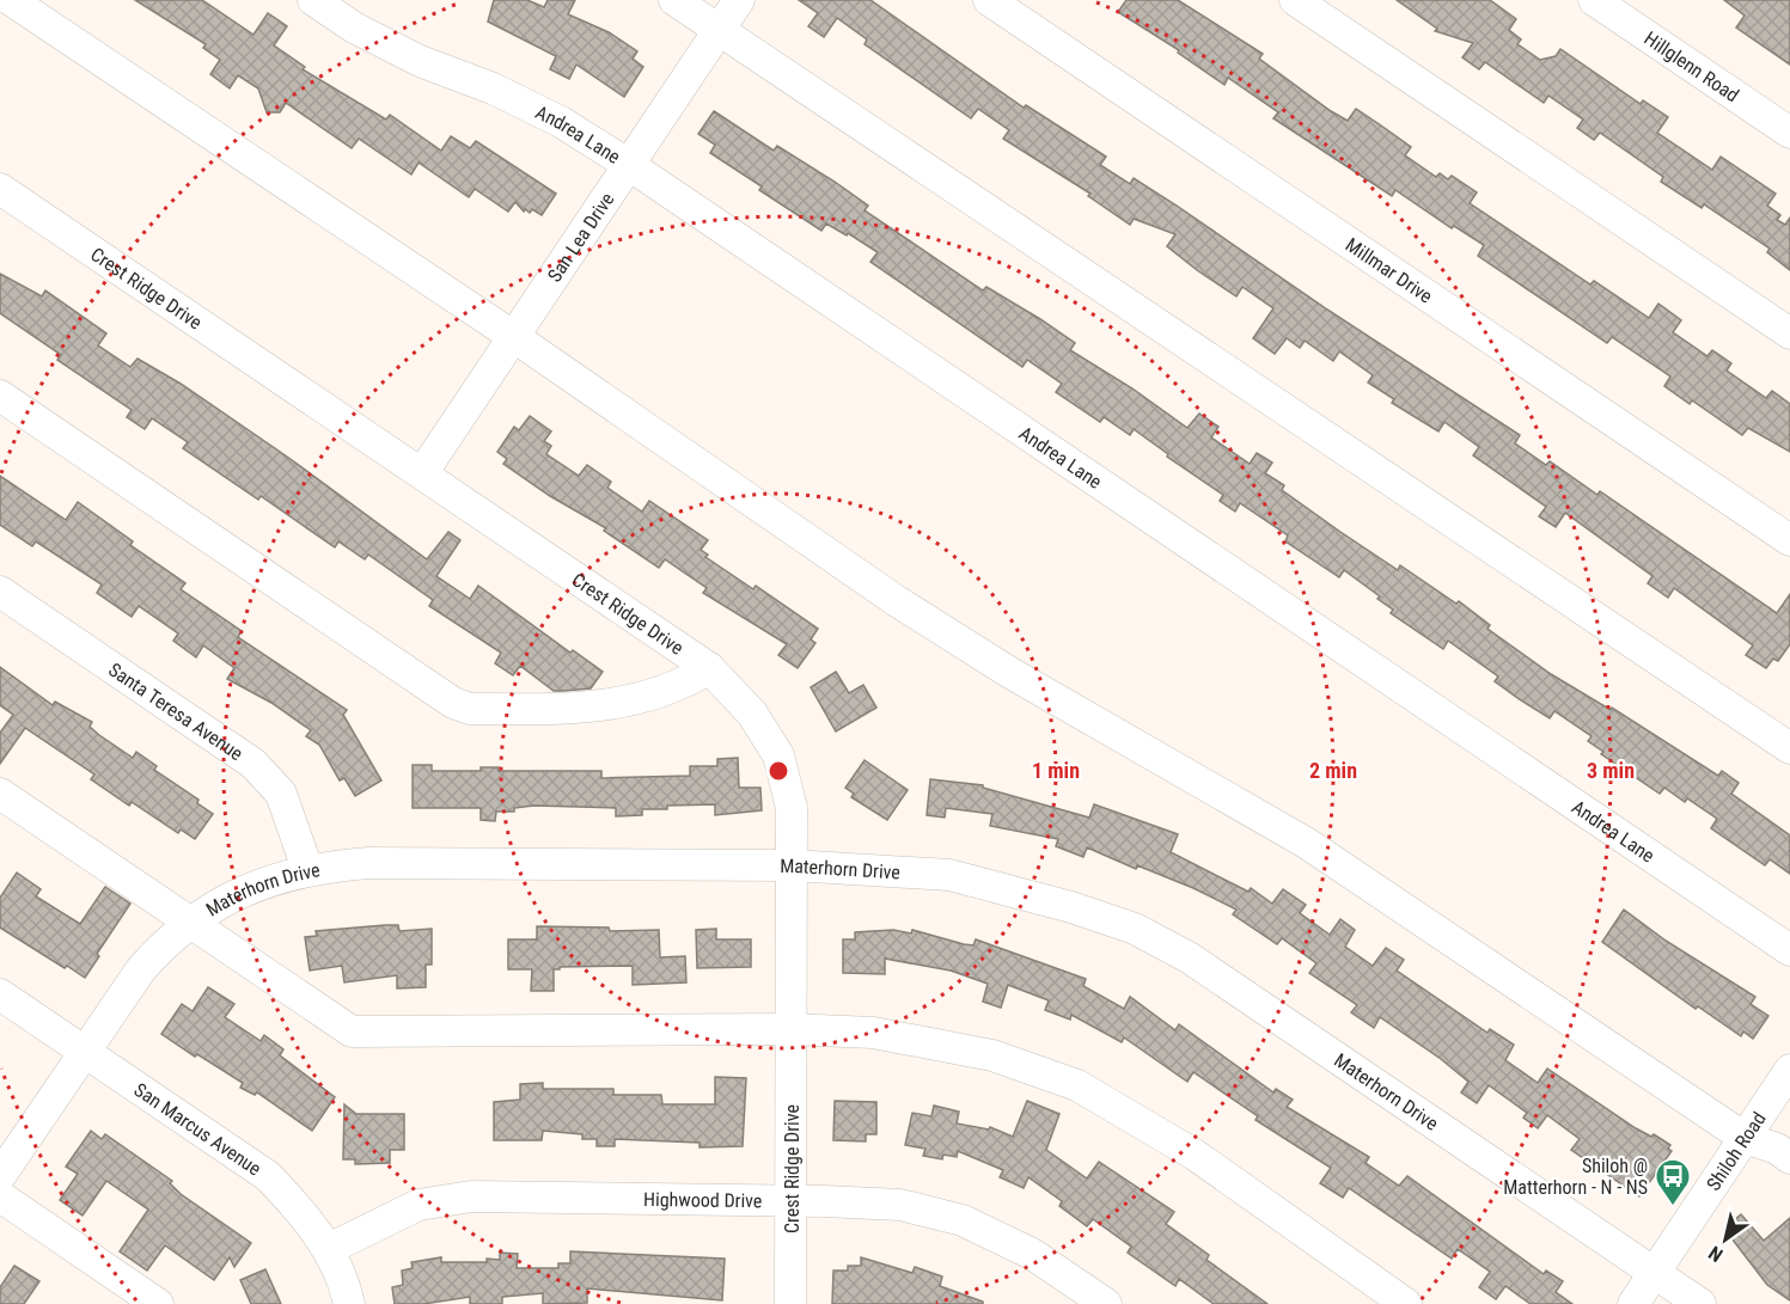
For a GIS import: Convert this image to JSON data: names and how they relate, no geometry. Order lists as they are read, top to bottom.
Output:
{
  "streets": {
    "street": [
      "Hillglenn Road",
      "Andrea Lane",
      "San Lea Drive",
      "Millmar Drive",
      "Crest Ridge Drive",
      "Santa Teresa Avenue",
      "Materhorn Drive",
      "San Marcus Avenue",
      "Shiloh Road",
      "Highwood Drive"
    ]
  },
  "crossings": [
    ["Andrea Lane", "San Lea Drive"],
    ["San Lea Drive", "Crest Ridge Drive"],
    ["Crest Ridge Drive", "Materhorn Drive"],
    ["Crest Ridge Drive", "Highwood Drive"],
    ["Santa Teresa Avenue", "Materhorn Drive"],
    ["Materhorn Drive", "San Marcus Avenue"],
    ["Materhorn Drive", "Shiloh Road"],
    ["San Marcus Avenue", "Highwood Drive"]
  ],
  "places": {
    "bus stop": ["Shiloh @ Matterhorn - N - NS"]
  },
  "north": "bottom left",
  "rings": ["1 min", "2 min", "3 min"]
}
